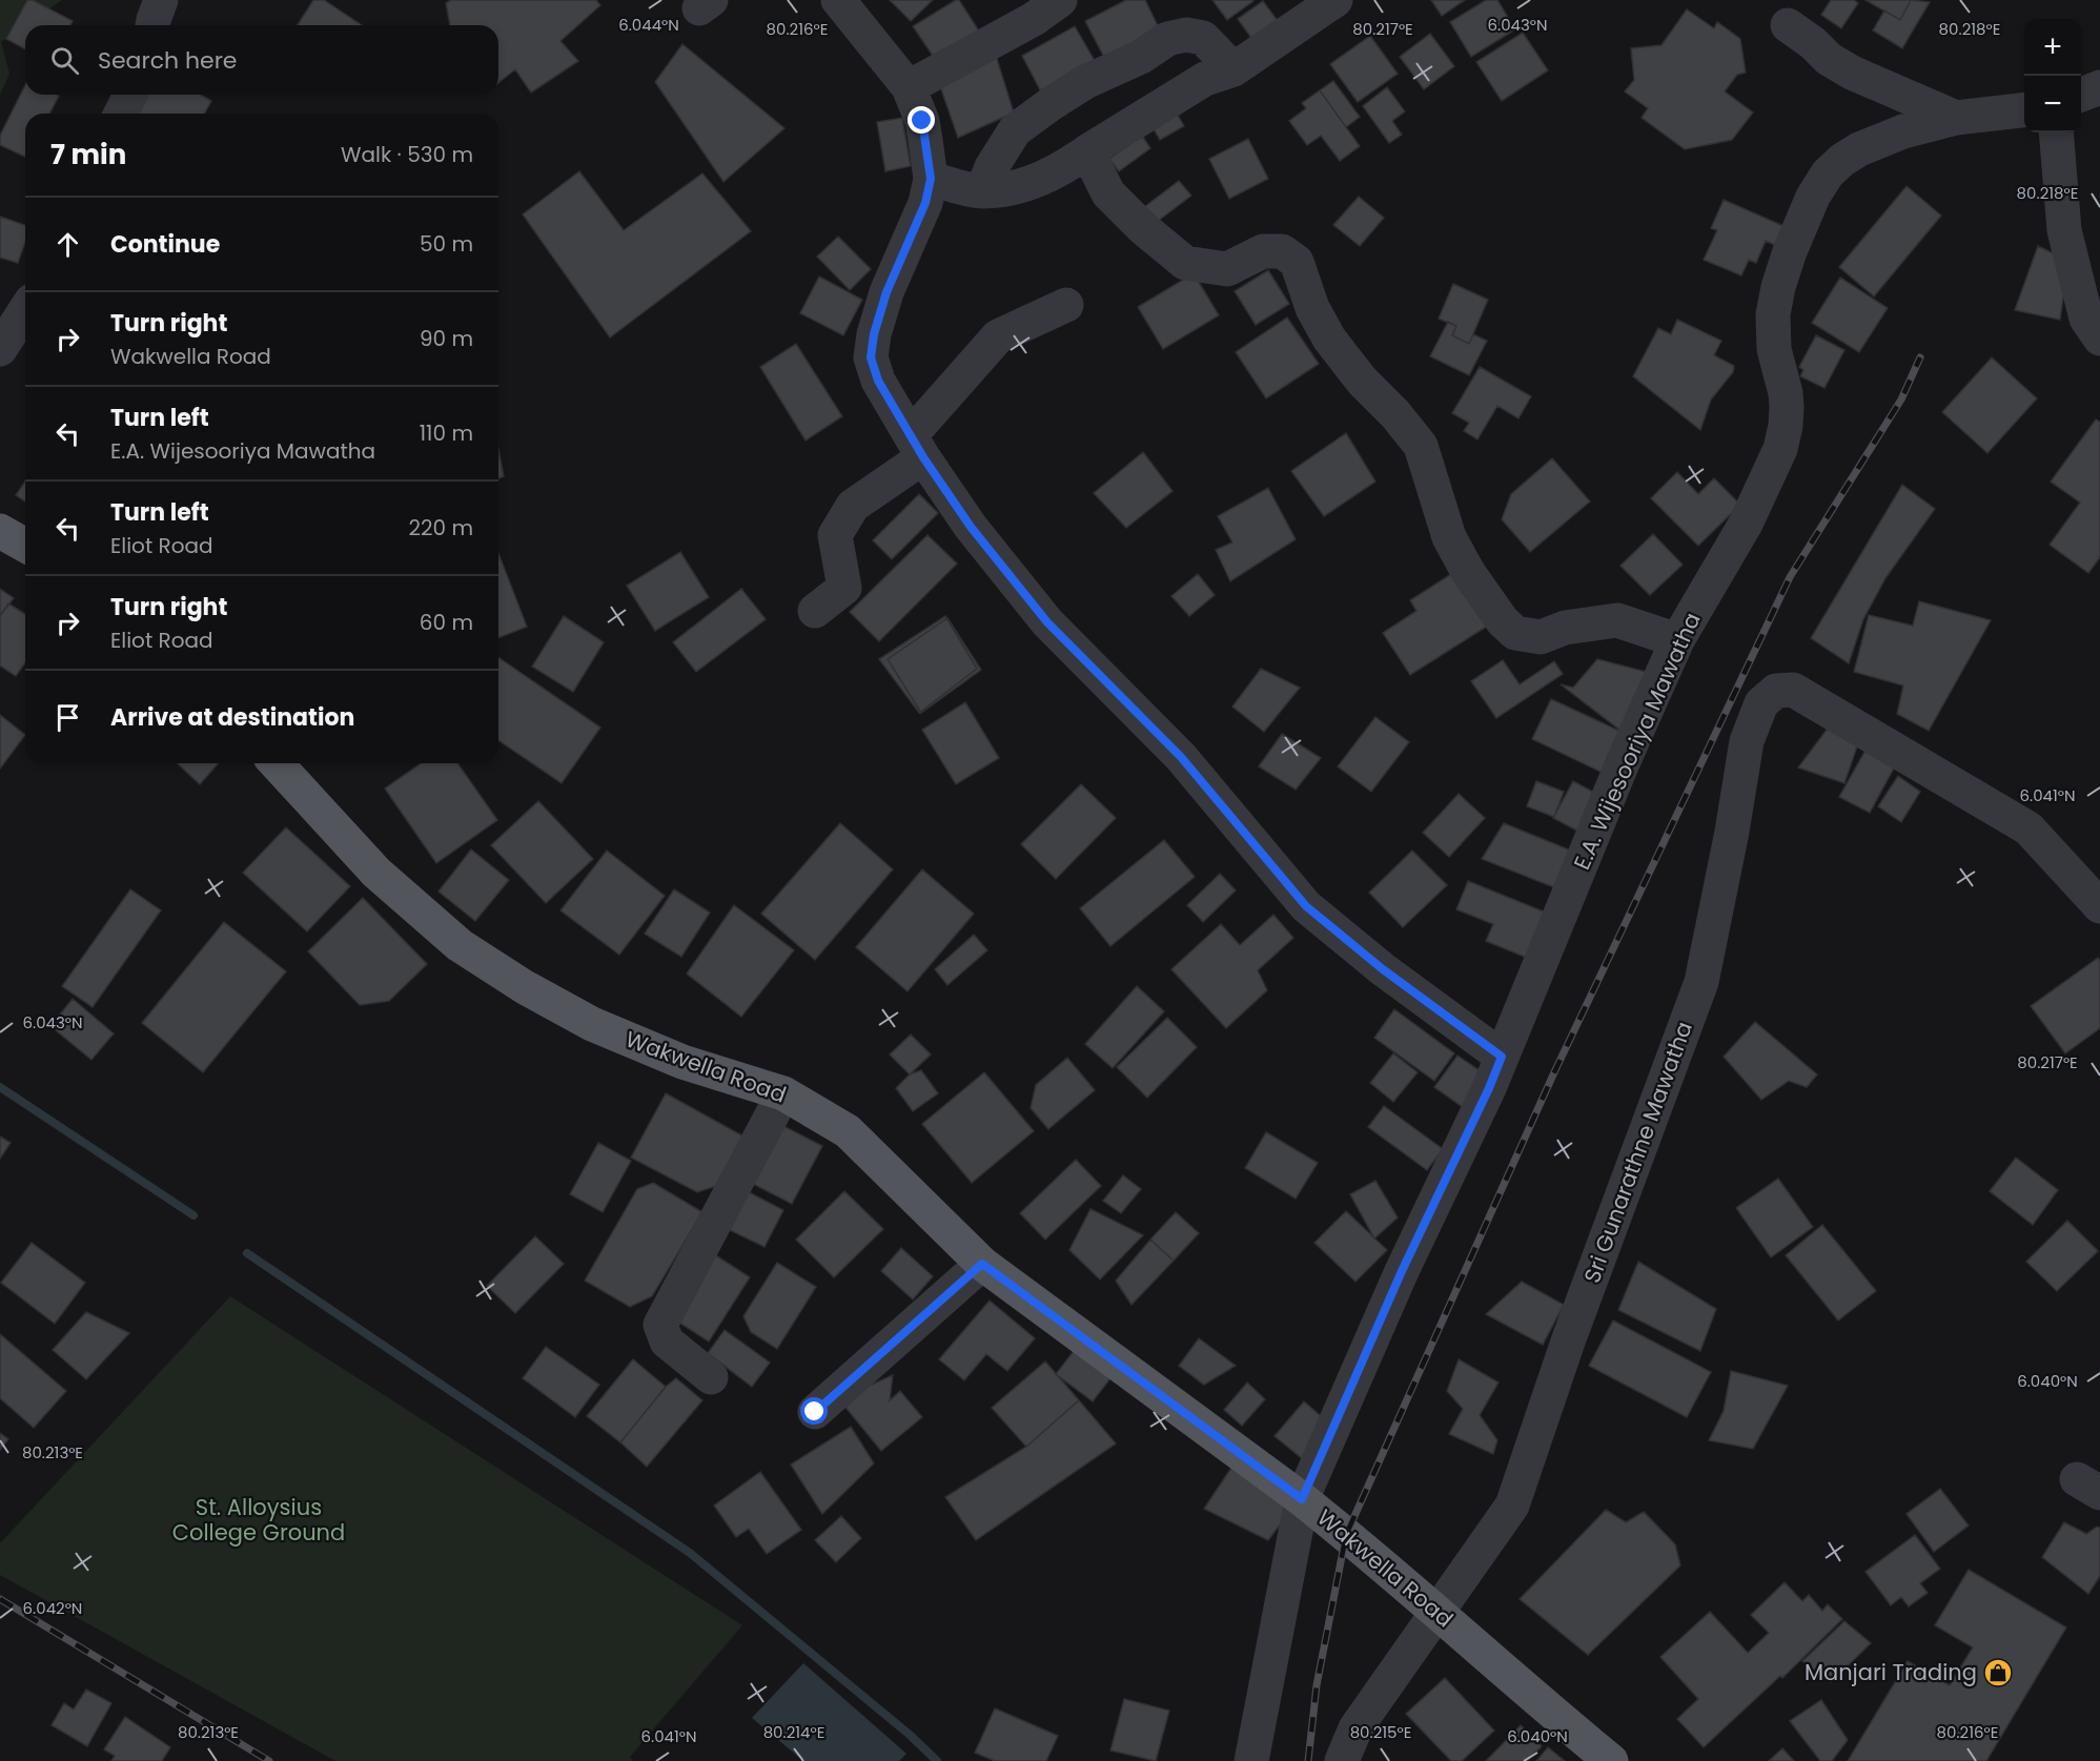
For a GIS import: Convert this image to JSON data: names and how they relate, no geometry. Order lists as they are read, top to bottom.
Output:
{
  "streets": {
    "main road": ["Wakwella Road"],
    "street": ["E.A. Wijesooriya Mawatha", "Sri Gunarathne Mawatha"]
  },
  "crossings": [
    ["E.A. Wijesooriya Mawatha", "Wakwella Road"],
    ["Wakwella Road", "Sri Gunarathne Mawatha"]
  ],
  "parks": ["St. Alloysius College Ground"],
  "places": {
    "shop": ["Manjari Trading"]
  },
  "page": {
    "map_buttons": ["+", "−"],
    "search": "Search here",
    "heading": ["7 min", "Walk · 530 m"],
    "list": [
      ["Continue", "50 m"],
      ["Turn right", "Wakwella Road", "90 m"],
      ["Turn left", "E.A. Wijesooriya Mawatha", "110 m"],
      ["Turn left", "Eliot Road", "220 m"],
      ["Turn right", "Eliot Road", "60 m"],
      "Arrive at destination"
    ]
  },
  "coordinates": [
    "6.044°N",
    "6.043°N",
    "80.216°E",
    "80.217°E",
    "80.218°E",
    "6.041°N",
    "6.040°N",
    "80.213°E",
    "6.042°N",
    "80.214°E",
    "80.215°E"
  ]
}
